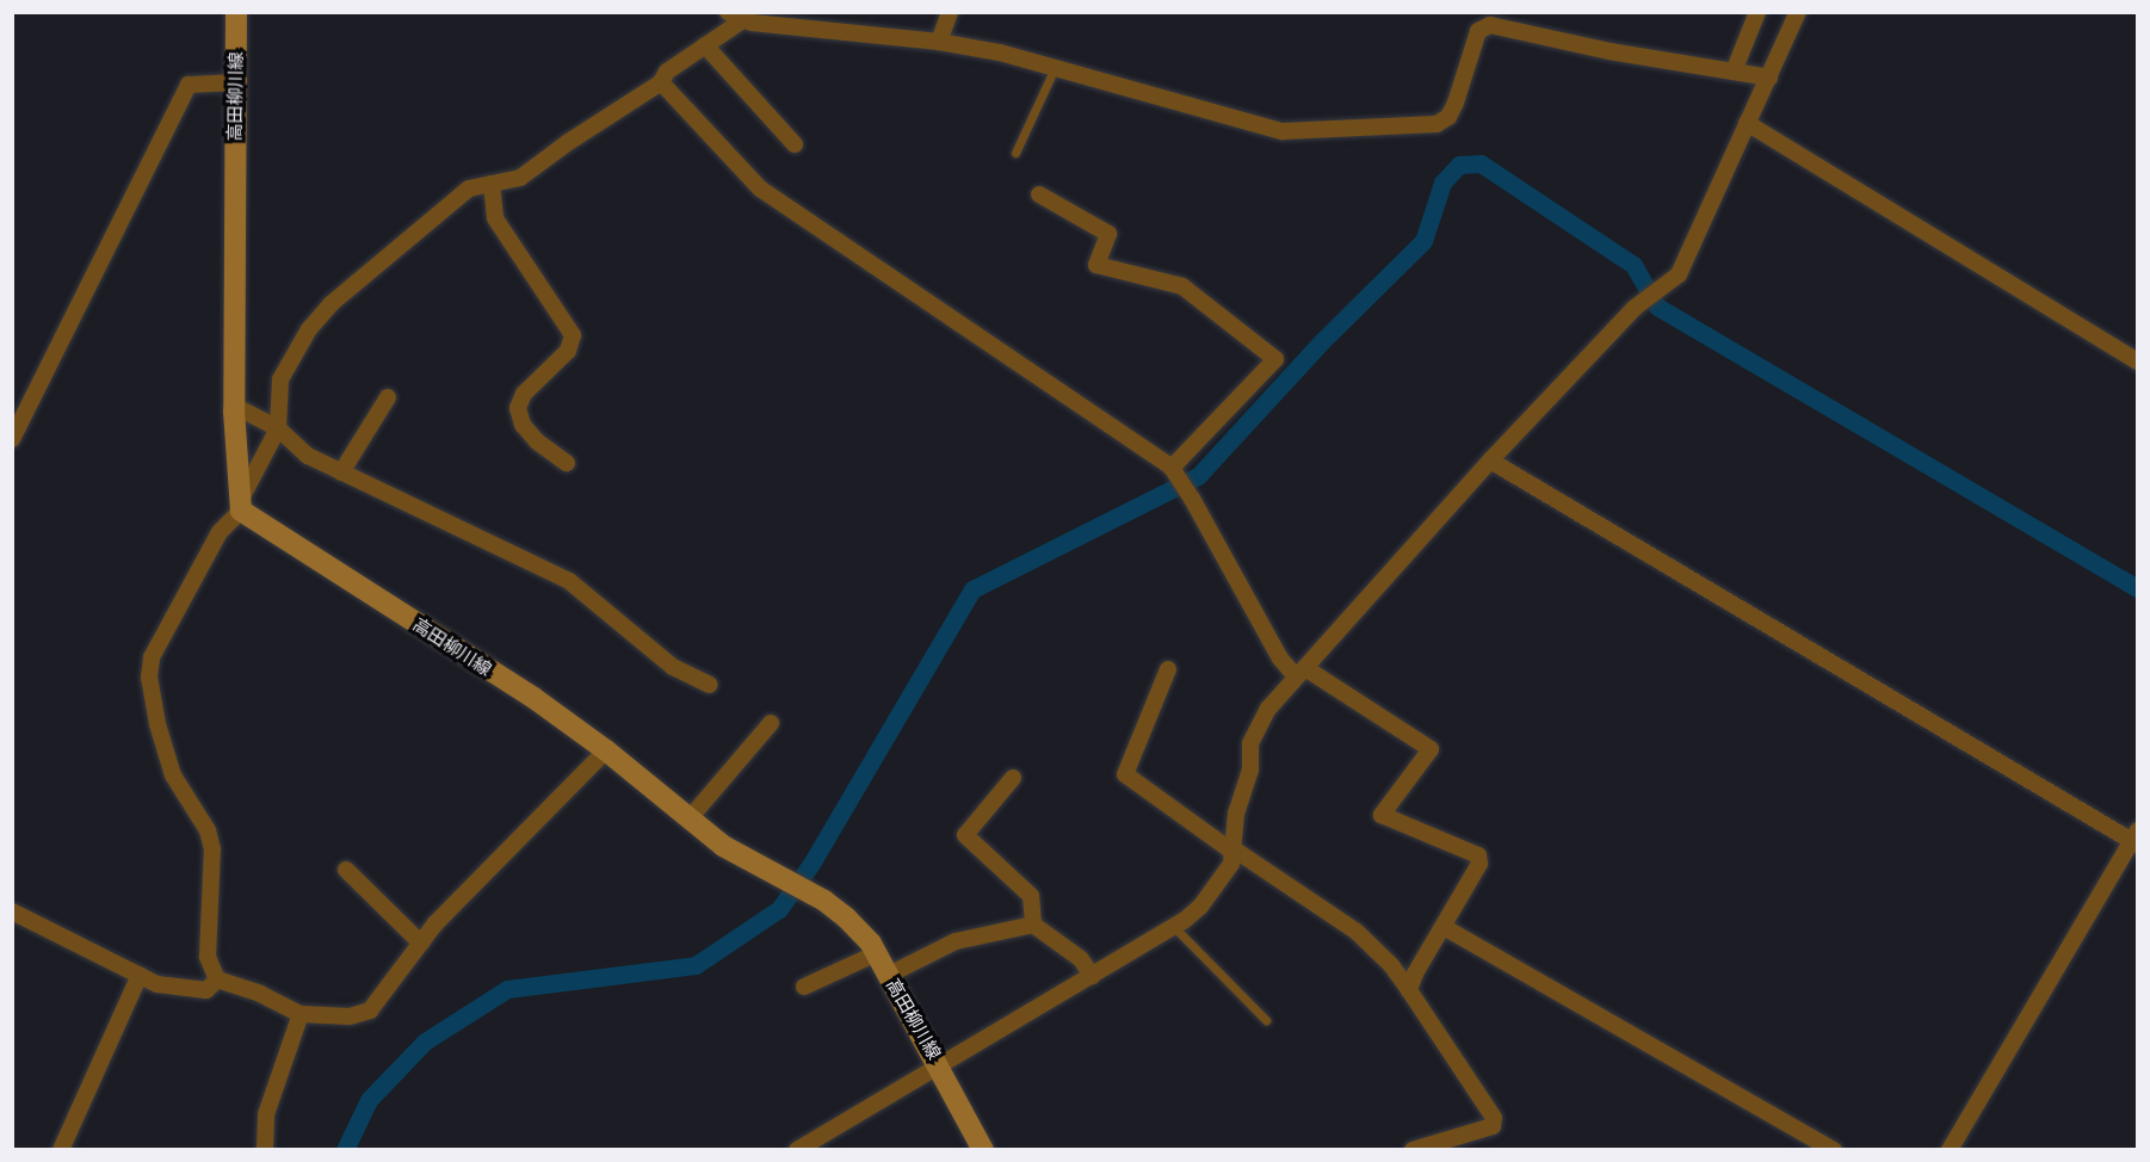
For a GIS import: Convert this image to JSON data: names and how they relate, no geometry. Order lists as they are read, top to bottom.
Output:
{
  "streets": {
    "main road": ["高田柳川線"]
  }
}
